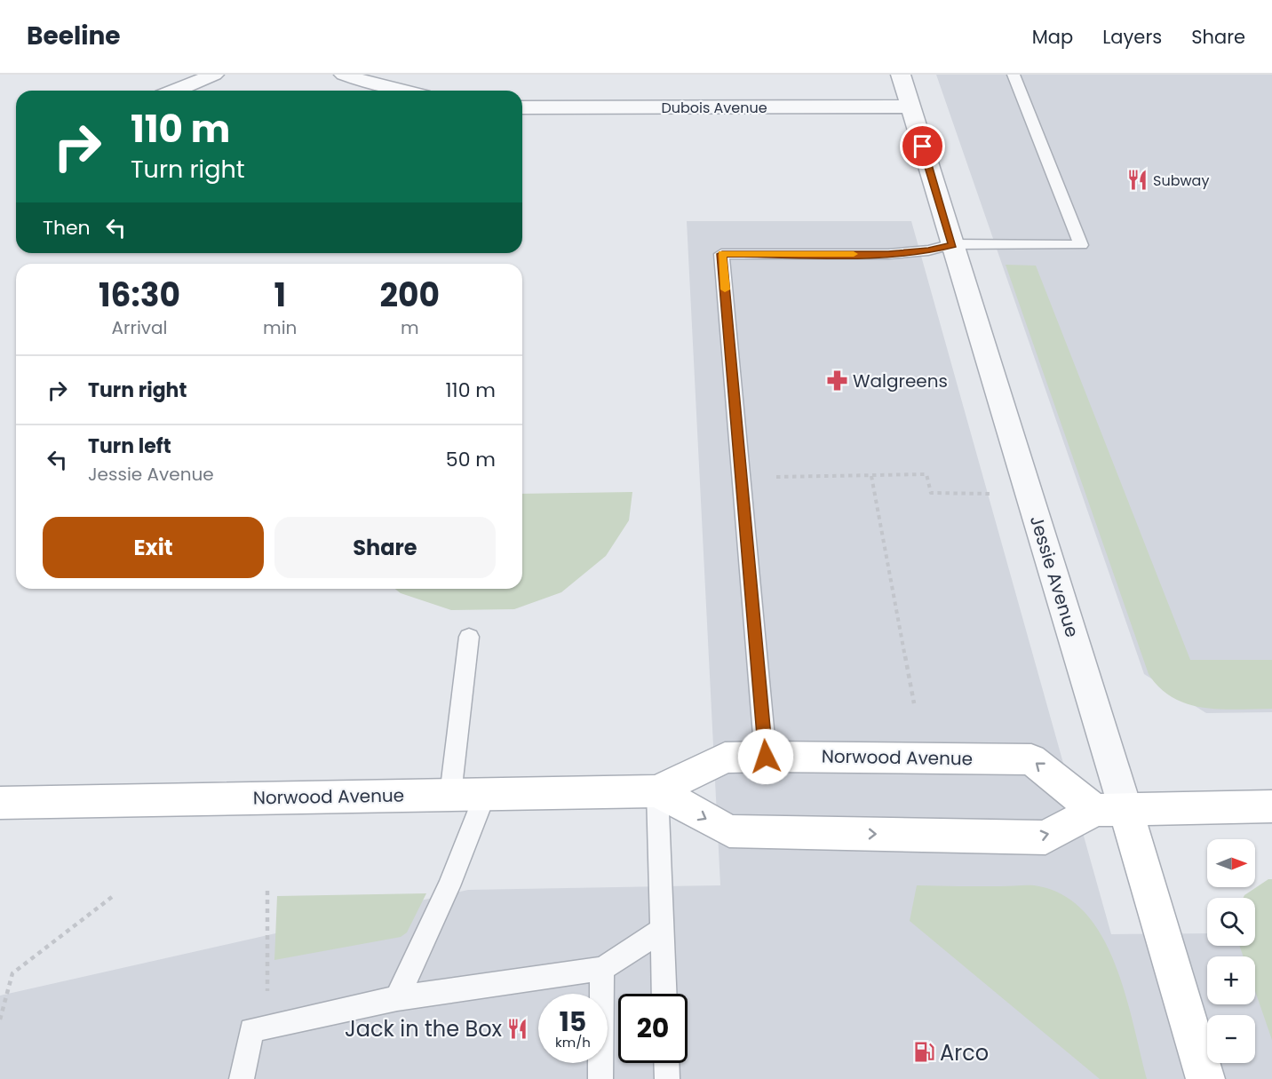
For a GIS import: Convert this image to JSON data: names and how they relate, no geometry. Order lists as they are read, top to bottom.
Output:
{
  "streets": {
    "main road": ["Jessie Avenue", "Norwood Avenue"],
    "street": ["Dubois Avenue"]
  },
  "crossings": [
    ["Dubois Avenue", "Jessie Avenue"],
    ["Jessie Avenue", "Norwood Avenue"]
  ],
  "places": {
    "restaurant": ["Subway", "Jack in the Box"],
    "pharmacy": ["Walgreens"],
    "fuel station": ["Arco"]
  },
  "north": "right",
  "page": {
    "header": "Beeline",
    "nav": ["Map", "Layers", "Share"],
    "turn": ["110 m", "Turn right"],
    "then": "Then",
    "eta": [
      "16:30",
      "Arrival",
      "1",
      "min",
      "200",
      "m"
    ],
    "list": [
      {
        "name": "Turn right",
        "value": "110 m"
      },
      {
        "name": "Turn left",
        "note": "Jessie Avenue",
        "value": "50 m"
      }
    ],
    "buttons": ["Exit", "Share"],
    "map_buttons": ["+", "−"],
    "speed": "15 km/h",
    "limit": "20"
  }
}
